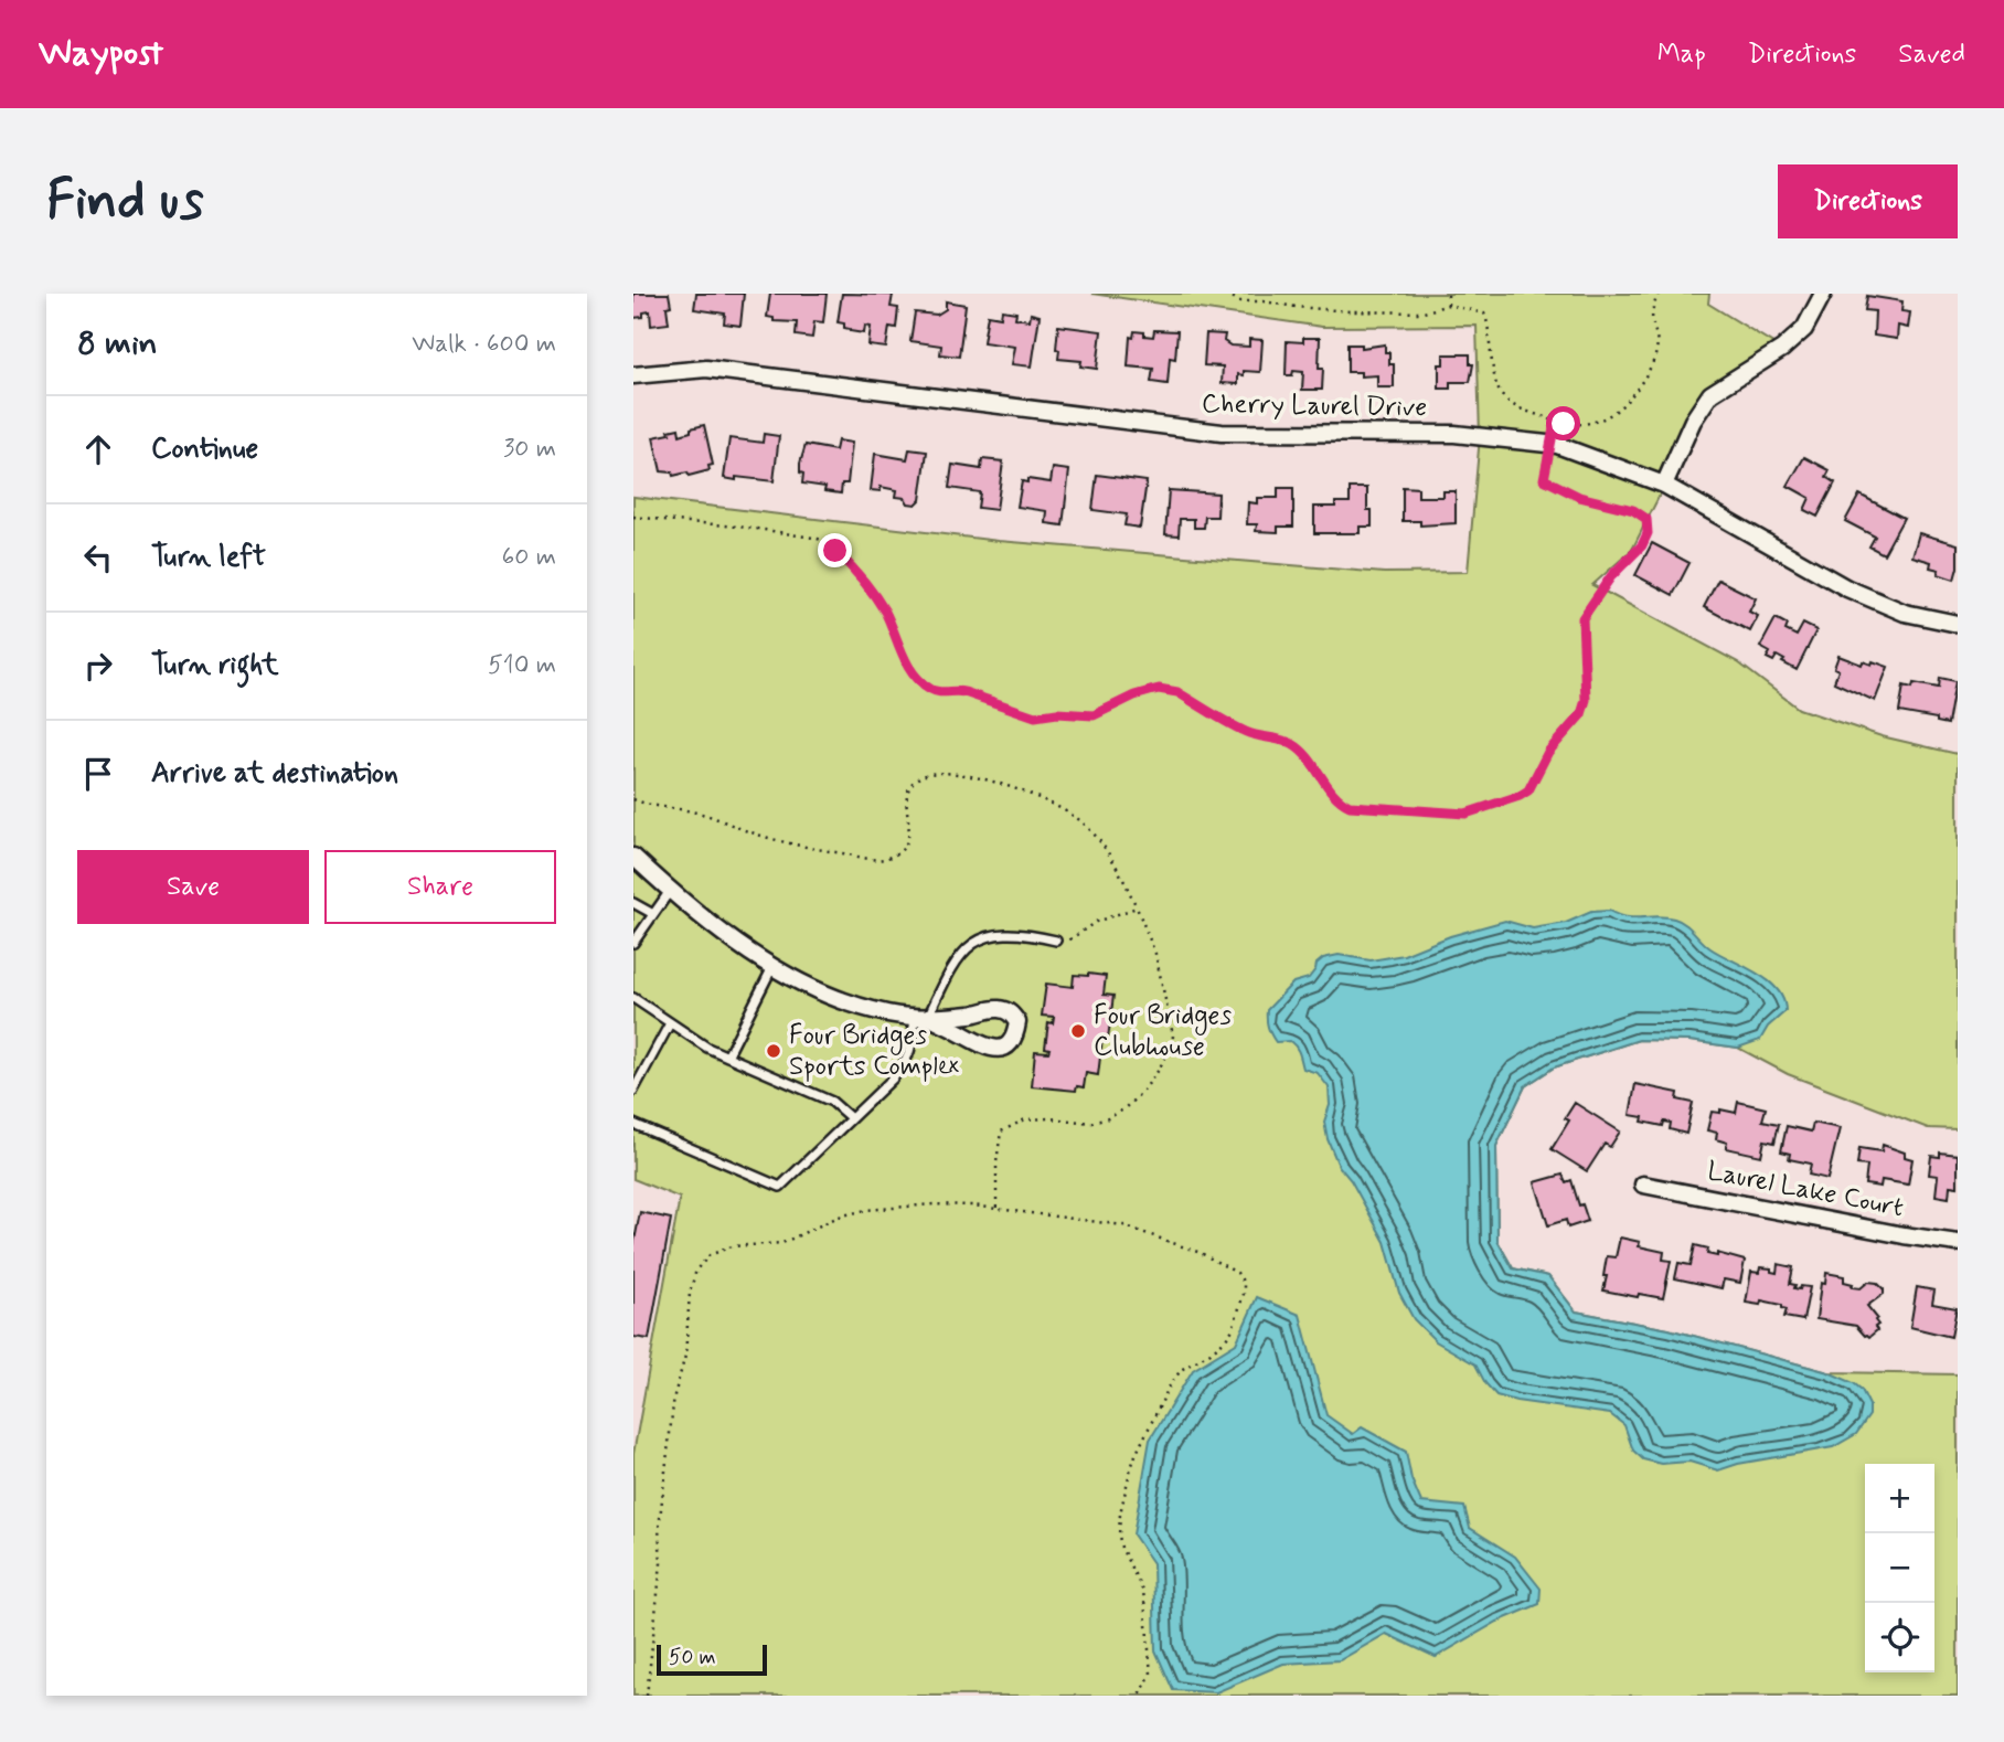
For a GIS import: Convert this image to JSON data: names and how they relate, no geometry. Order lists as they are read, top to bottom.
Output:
{
  "streets": {
    "street": ["Cherry Laurel Drive", "Laurel Lake Court"]
  },
  "places": ["Four Bridges Clubhouse", "Four Bridges Sports Complex"],
  "scale_bar": "50 m",
  "page": {
    "header": "Waypost",
    "nav": ["Map", "Directions", "Saved"],
    "buttons": [
      "Directions",
      ["Save", "Share"]
    ],
    "title": "Find us",
    "heading": ["8 min", "Walk · 600 m"],
    "list": [
      ["Continue", "30 m"],
      ["Turn left", "60 m"],
      ["Turn right", "510 m"],
      "Arrive at destination"
    ],
    "map_buttons": ["+", "−"],
    "scale": "50 m"
  }
}
